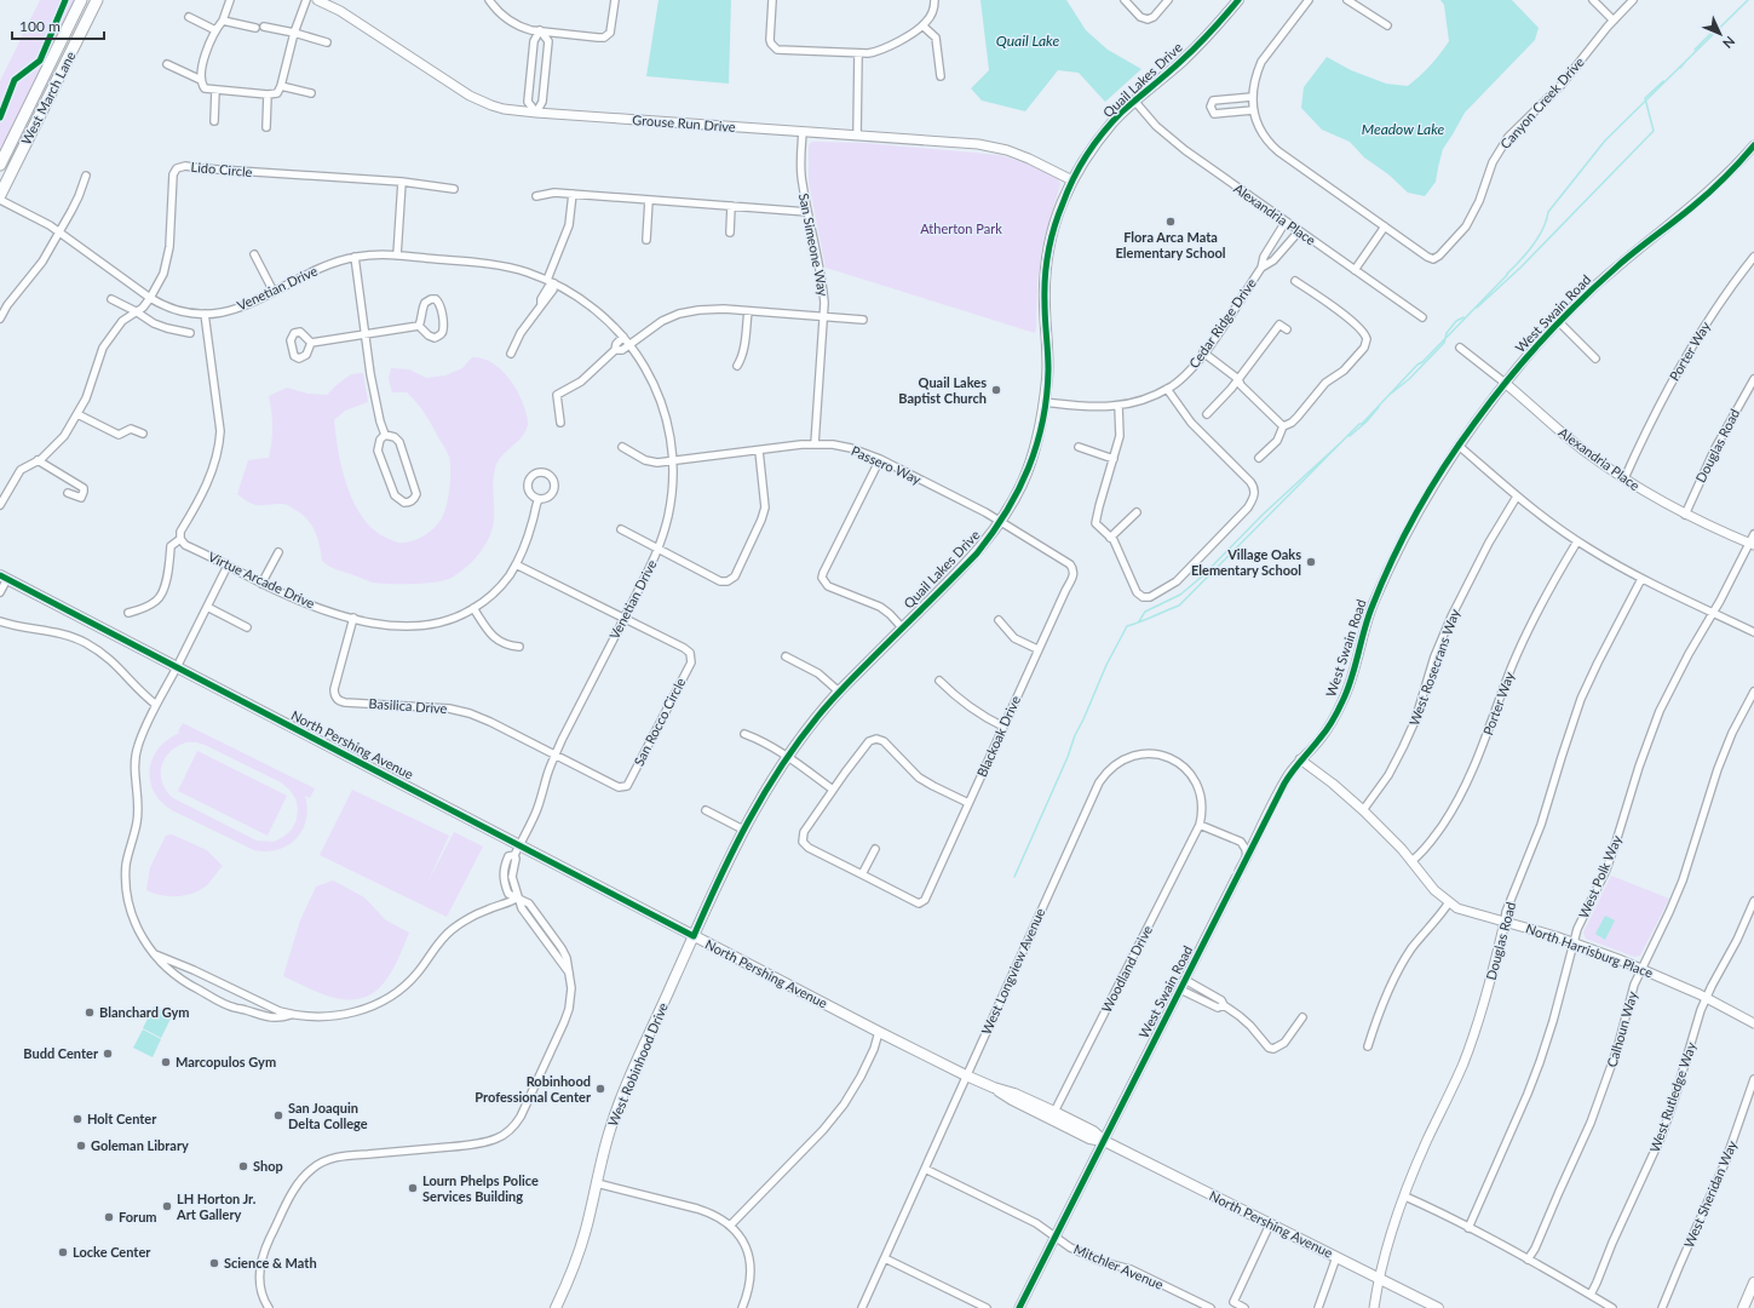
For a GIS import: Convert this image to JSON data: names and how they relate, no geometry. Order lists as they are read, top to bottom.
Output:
{
  "streets": {
    "main road": [
      "Quail Lakes Drive",
      "West March Lane",
      "North Pershing Avenue",
      "West Robinhood Drive"
    ],
    "street": [
      "Canyon Creek Drive",
      "Grouse Run Drive",
      "Lido Circle",
      "Alexandria Place",
      "San Simeone Way",
      "Venetian Drive",
      "West Swain Road",
      "Cedar Ridge Drive",
      "Porter Way",
      "Douglas Road",
      "Passero Way",
      "Virtue Arcade Drive",
      "West Rosecrans Way",
      "Basilica Drive",
      "San Rocco Circle",
      "Blackoak Drive",
      "West Polk Way",
      "North Harrisburg Place",
      "Woodland Drive",
      "West Longview Avenue",
      "Calhoun Way",
      "West Rutledge Way",
      "West Sheridan Way",
      "Mitchler Avenue"
    ]
  },
  "crossings": [
    ["Quail Lakes Drive", "Grouse Run Drive"],
    ["Quail Lakes Drive", "Alexandria Place"],
    ["Quail Lakes Drive", "Cedar Ridge Drive"],
    ["Quail Lakes Drive", "Passero Way"],
    ["Quail Lakes Drive", "North Pershing Avenue"],
    ["Quail Lakes Drive", "West Robinhood Drive"],
    ["Grouse Run Drive", "San Simeone Way"],
    ["Lido Circle", "Venetian Drive"],
    ["Alexandria Place", "West Swain Road"],
    ["Alexandria Place", "Cedar Ridge Drive"],
    ["Alexandria Place", "Porter Way"],
    ["Alexandria Place", "Douglas Road"],
    ["Alexandria Place", "West Polk Way"],
    ["San Simeone Way", "Passero Way"],
    ["Venetian Drive", "Passero Way"],
    ["Venetian Drive", "Basilica Drive"],
    ["Venetian Drive", "San Rocco Circle"],
    ["Venetian Drive", "North Pershing Avenue"],
    ["West Swain Road", "North Pershing Avenue"],
    ["West Swain Road", "North Harrisburg Place"],
    ["West Swain Road", "Mitchler Avenue"],
    ["Porter Way", "North Harrisburg Place"],
    ["Douglas Road", "North Pershing Avenue"],
    ["Douglas Road", "North Harrisburg Place"],
    ["Passero Way", "Blackoak Drive"],
    ["Virtue Arcade Drive", "Basilica Drive"],
    ["West Rosecrans Way", "North Harrisburg Place"],
    ["Basilica Drive", "San Rocco Circle"],
    ["North Pershing Avenue", "Woodland Drive"],
    ["North Pershing Avenue", "West Longview Avenue"],
    ["North Pershing Avenue", "West Robinhood Drive"],
    ["West Polk Way", "North Harrisburg Place"],
    ["North Harrisburg Place", "Calhoun Way"],
    ["North Harrisburg Place", "West Rutledge Way"],
    ["Woodland Drive", "West Longview Avenue"],
    ["West Longview Avenue", "Mitchler Avenue"]
  ],
  "water": ["Quail Lake", "Meadow Lake"],
  "parks": ["Atherton Park"],
  "places": [
    "Flora Arca Mata Elementary School",
    "Quail Lakes Baptist Church",
    "Village Oaks Elementary School",
    "Blanchard Gym",
    "Budd Center",
    "Marcopulos Gym",
    "Robinhood Professional Center",
    "San Joaquin Delta College",
    "Holt Center",
    "Goleman Library",
    "Shop",
    "Lourn Phelps Police Services Building",
    "LH Horton Jr. Art Gallery",
    "Forum",
    "Locke Center",
    "Science & Math"
  ],
  "scale_bar": "100 m",
  "north": "bottom right"
}
